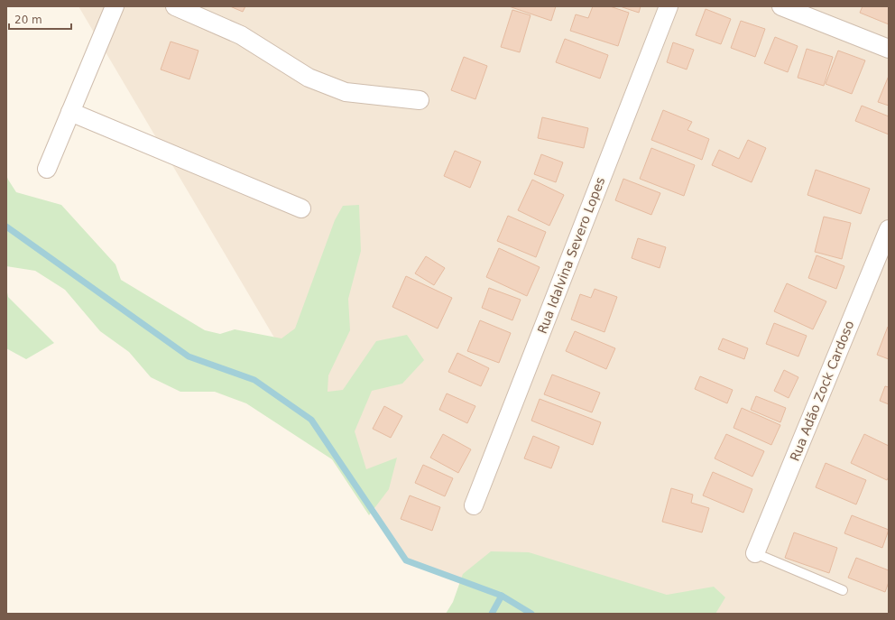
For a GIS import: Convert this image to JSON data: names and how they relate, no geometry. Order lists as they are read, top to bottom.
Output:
{
  "streets": {
    "street": ["Rua Idalvina Severo Lopes", "Rua Adão Zock Cardoso"]
  },
  "scale_bar": "20 m"
}
